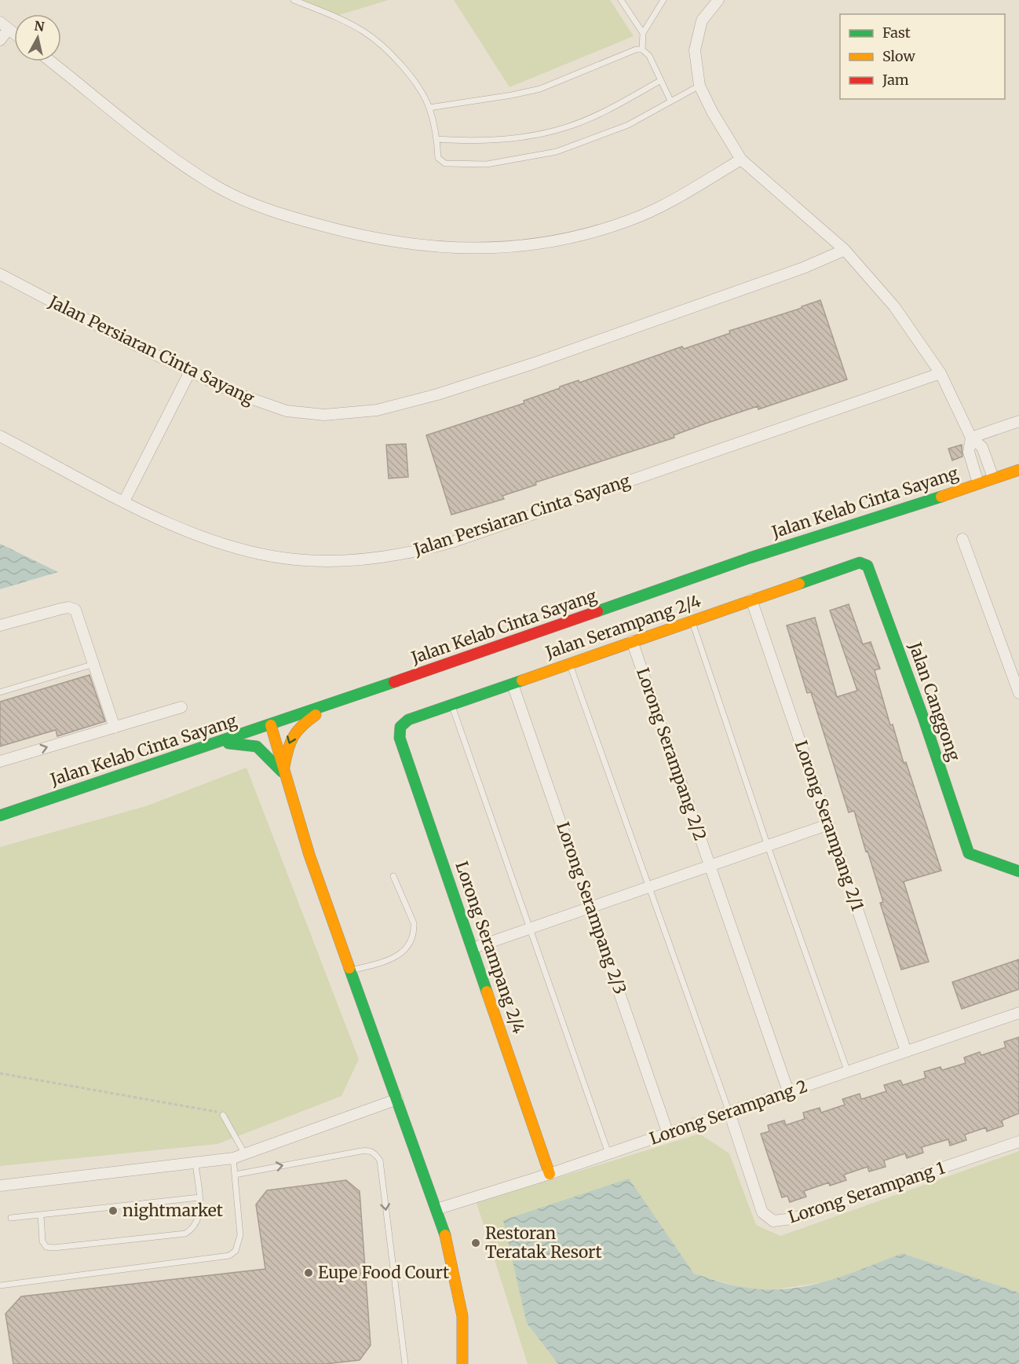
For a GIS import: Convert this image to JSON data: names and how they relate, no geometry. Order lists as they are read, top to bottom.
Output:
{
  "streets": {
    "main road": [
      "Jalan Kelab Cinta Sayang",
      "Jalan Serampang 2/4",
      "Jalan Canggong",
      "Lorong Serampang 2/4"
    ],
    "street": [
      "Jalan Persiaran Cinta Sayang",
      "Lorong Serampang 2/2",
      "Lorong Serampang 2/1",
      "Lorong Serampang 2/3",
      "Lorong Serampang 2",
      "Lorong Serampang 1"
    ]
  },
  "crossings": [
    ["Jalan Serampang 2/4", "Jalan Canggong"],
    ["Jalan Serampang 2/4", "Lorong Serampang 2/2"],
    ["Jalan Serampang 2/4", "Lorong Serampang 2/1"],
    ["Jalan Serampang 2/4", "Lorong Serampang 2/3"],
    ["Jalan Serampang 2/4", "Lorong Serampang 2/4"],
    ["Lorong Serampang 2/2", "Lorong Serampang 2"],
    ["Lorong Serampang 2/1", "Lorong Serampang 2"],
    ["Lorong Serampang 2/3", "Lorong Serampang 2"],
    ["Lorong Serampang 2/4", "Lorong Serampang 2"],
    ["Lorong Serampang 2", "Lorong Serampang 1"]
  ],
  "places": ["nightmarket", "Restoran Teratak Resort", "Eupe Food Court"],
  "legend": ["Fast", "Slow", "Jam"],
  "north": "top"
}
